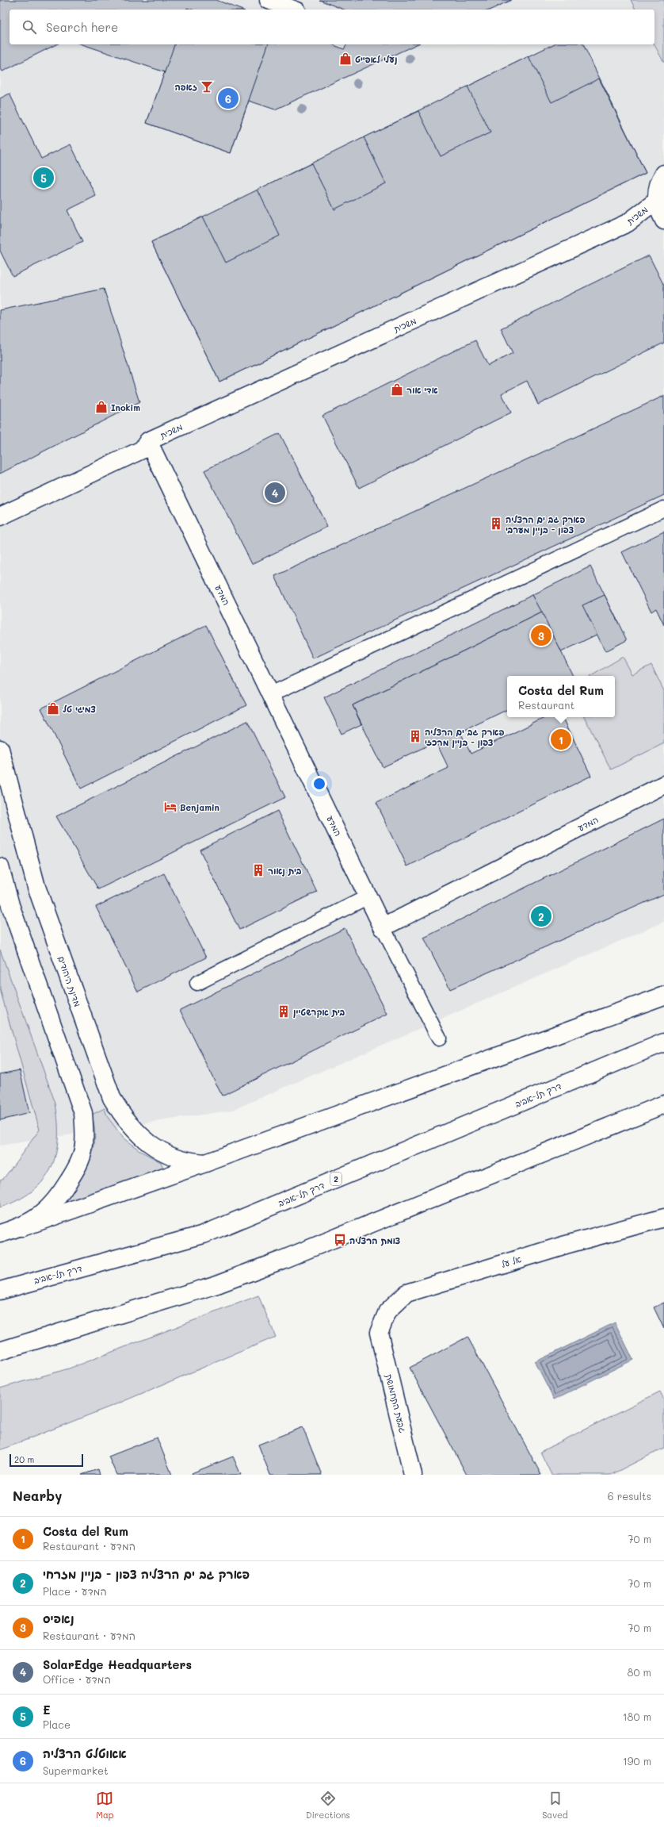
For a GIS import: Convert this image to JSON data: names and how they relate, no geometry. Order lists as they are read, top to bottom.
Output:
{
  "streets": {
    "main road": [
      "משכית",
      "המדע",
      "מדינת היהודים",
      "דרך תל-אביב",
      "2",
      "אל על",
      "גבעת התחמושת"
    ]
  },
  "crossings": [
    ["משכית", "המדע"],
    ["אל על", "גבעת התחמושת"]
  ],
  "places": {
    "shop": [
      "נעלי לאפייט",
      "אדי אור",
      "Inokim",
      "צמיגי טל"
    ],
    "bar": ["זאפה"],
    "building": [
      "פארק גב ים הרצליה צפון - בניין מערבי",
      "פארק גב ים הרצליה צפון - בניין מרכזי",
      "בית נאור",
      "בית אקרשטיין"
    ],
    "hotel": ["Benjamin"],
    "bus stop": ["צומת הרצליה"]
  },
  "scale_bar": "20 m",
  "page": {
    "search": "Search here",
    "pins": [
      "6",
      "5",
      "4",
      "3",
      "1",
      "2"
    ],
    "popup": ["Costa del Rum", "Restaurant"],
    "scale": "20 m",
    "heading": ["Nearby", "6 results"],
    "list": [
      {
        "mark": "1",
        "name": "Costa del Rum",
        "note": "Restaurant · המדע",
        "value": "70 m"
      },
      {
        "mark": "2",
        "name": "פארק גב ים הרצליה צפון - בניין מזרחי",
        "note": "Place · המדע",
        "value": "70 m"
      },
      {
        "mark": "3",
        "name": "נאפיס",
        "note": "Restaurant · המדע",
        "value": "70 m"
      },
      {
        "mark": "4",
        "name": "SolarEdge Headquarters",
        "note": "Office · המדע",
        "value": "80 m"
      },
      {
        "mark": "5",
        "name": "E",
        "note": "Place",
        "value": "180 m"
      },
      {
        "mark": "6",
        "name": "אאוטלט הרצליה",
        "note": "Supermarket",
        "value": "190 m"
      }
    ],
    "nav": ["Map", "Directions", "Saved"]
  }
}
